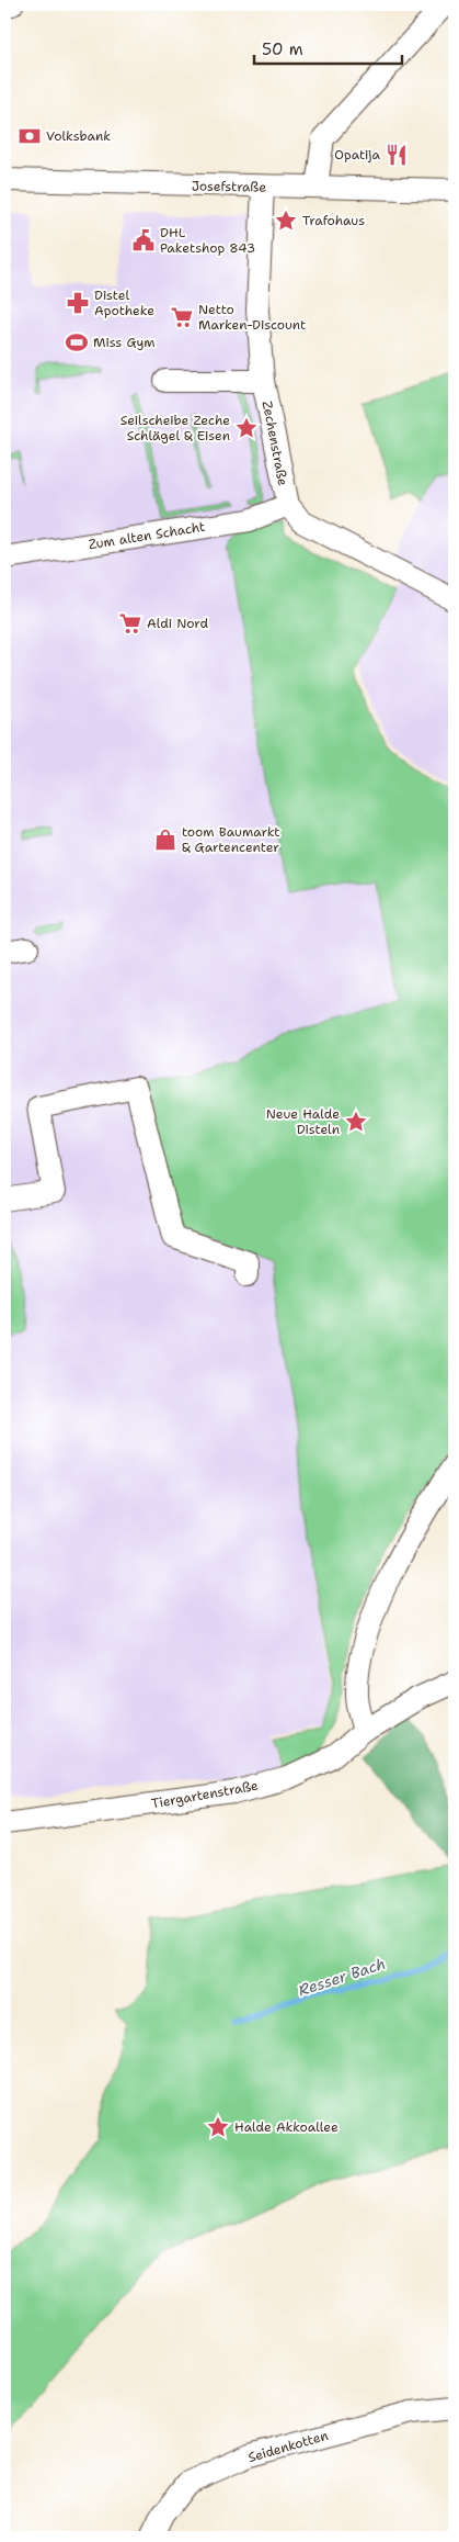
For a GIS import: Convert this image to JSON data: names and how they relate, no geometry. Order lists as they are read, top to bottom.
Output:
{
  "streets": {
    "street": [
      "Josefstraße",
      "Zechenstraße",
      "Zum alten Schacht",
      "Tiergartenstraße",
      "Seidenkotten"
    ]
  },
  "crossings": [
    ["Josefstraße", "Zechenstraße"],
    ["Zechenstraße", "Zum alten Schacht"]
  ],
  "water": ["Resser Bach"],
  "places": {
    "bank": ["Volksbank"],
    "restaurant": ["Opatija"],
    "place": [
      "Trafohaus",
      "Seilscheibe Zeche Schlägel & Eisen",
      "Neue Halde Disteln",
      "Halde Akkoallee"
    ],
    "public building": ["DHL Paketshop 843"],
    "pharmacy": ["Distel Apotheke"],
    "supermarket": ["Netto Marken-Discount", "Aldi Nord"],
    "sports": ["Miss Gym"],
    "shop": ["toom Baumarkt & Gartencenter"]
  },
  "scale_bar": "50 m"
}
